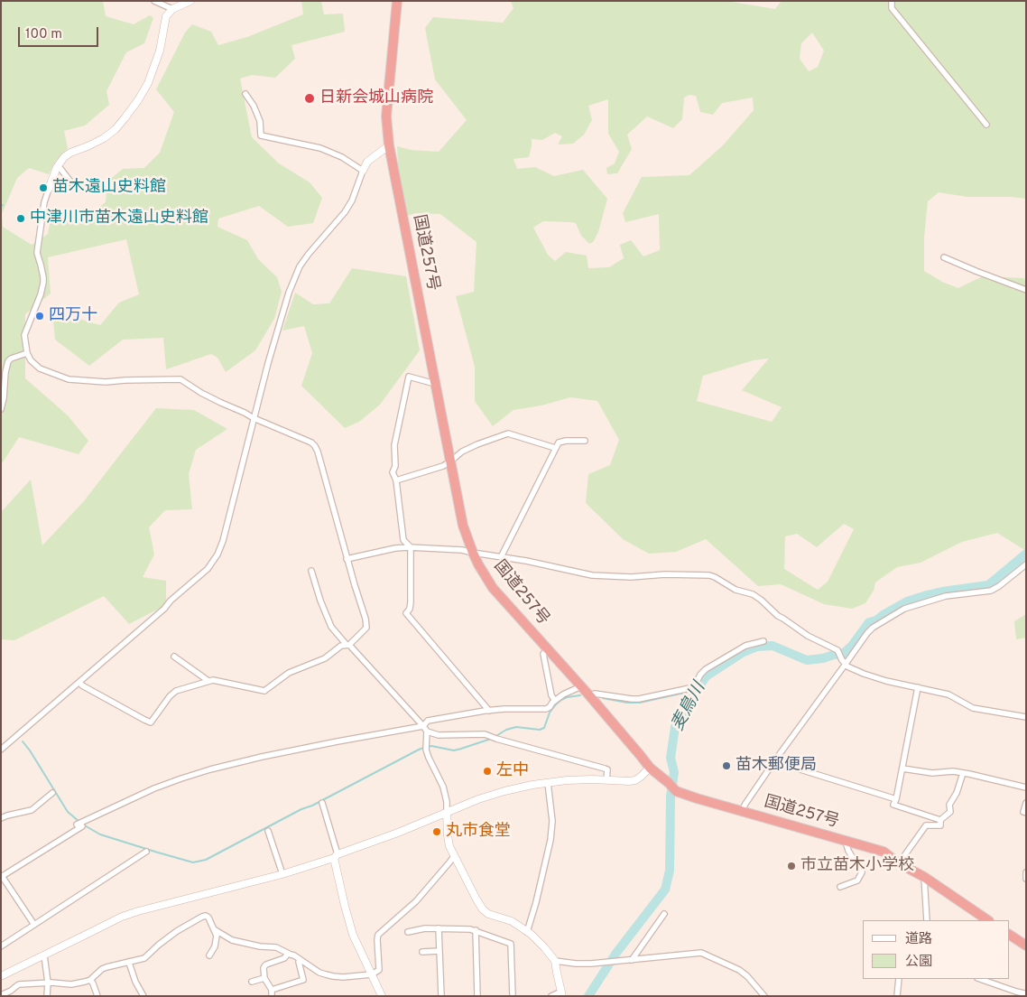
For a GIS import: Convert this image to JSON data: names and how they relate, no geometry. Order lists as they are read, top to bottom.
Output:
{
  "streets": {
    "highway": ["国道257号"]
  },
  "water": ["麦鳥川"],
  "places": [
    "日新会城山病院",
    "苗木遠山史料館",
    "中津川市苗木遠山史料館",
    "四万十",
    "苗木郵便局",
    "左中",
    "丸市食堂",
    "市立苗木小学校"
  ],
  "legend": ["道路", "公園"],
  "scale_bar": "100 m"
}
